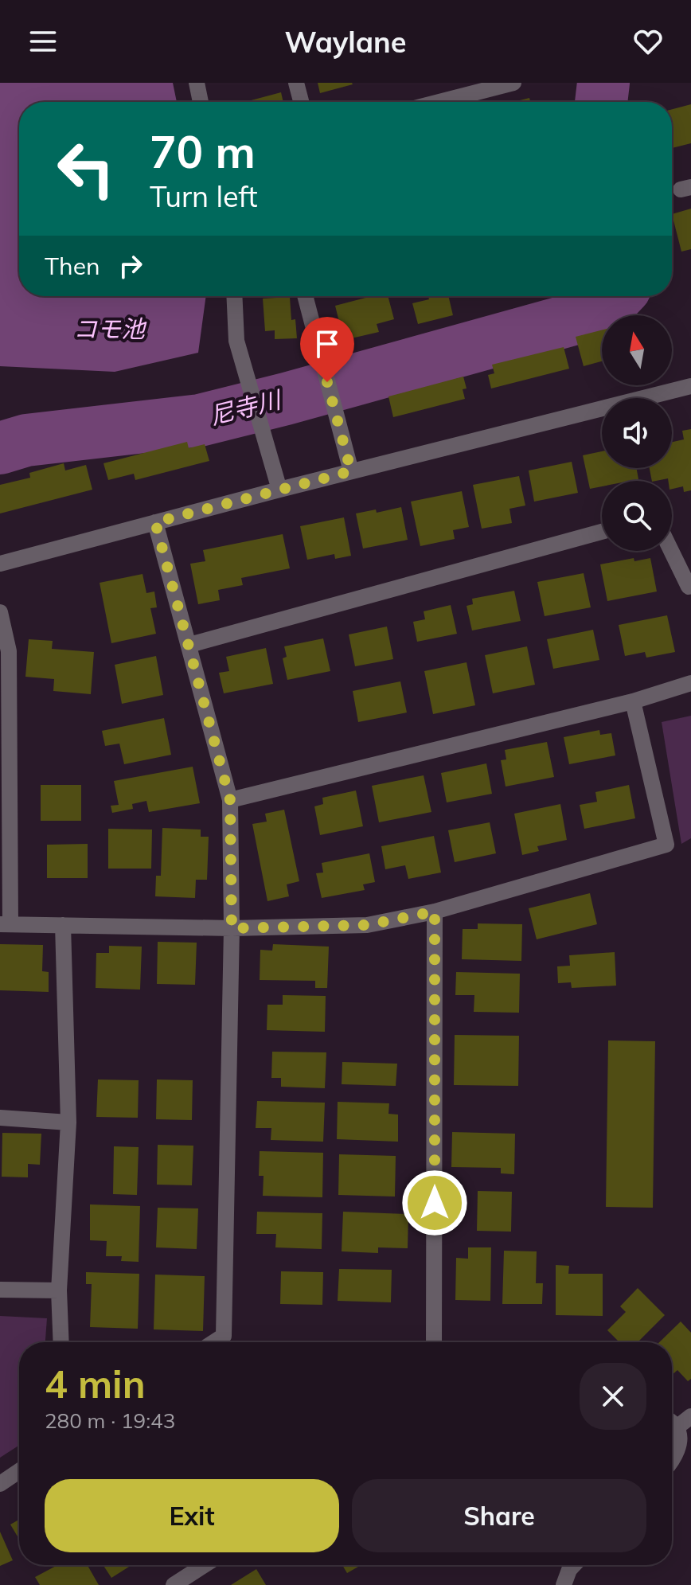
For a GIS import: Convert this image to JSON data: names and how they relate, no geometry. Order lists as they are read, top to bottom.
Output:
{
  "water": ["コモ池", "尼寺川"],
  "north": "top",
  "page": {
    "header": "Waylane",
    "turn": ["70 m", "Turn left"],
    "then": "Then",
    "heading": ["4 min", "280 m · 19:43"],
    "buttons": ["Exit", "Share"]
  }
}
